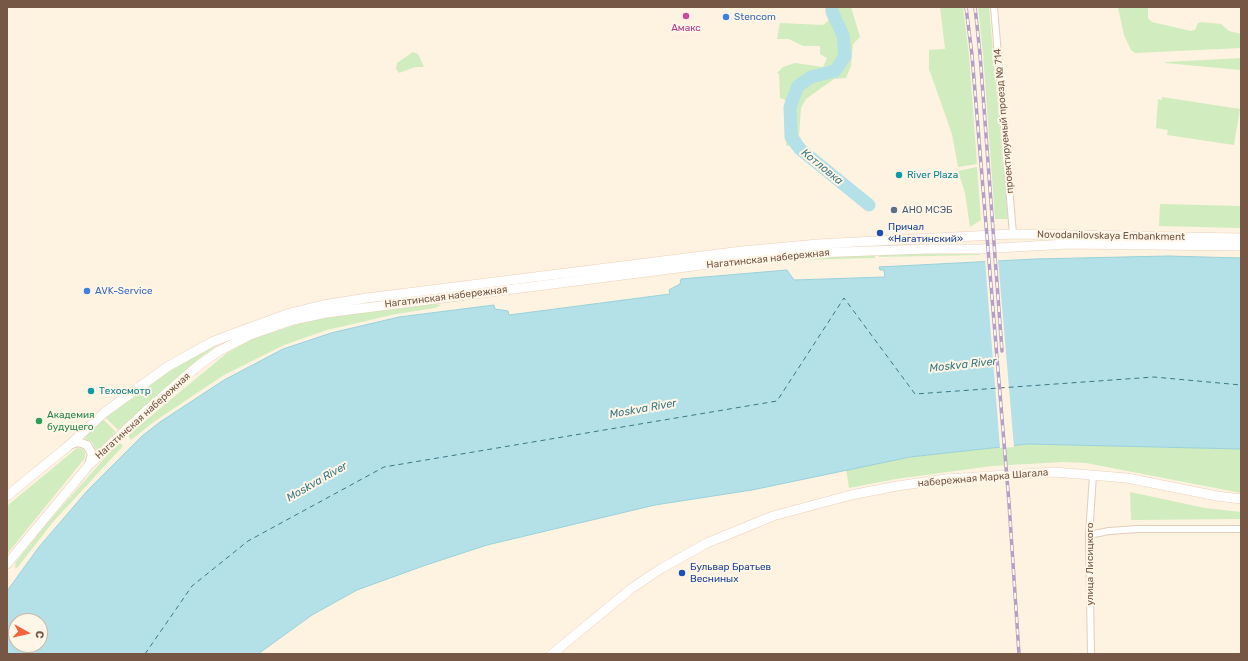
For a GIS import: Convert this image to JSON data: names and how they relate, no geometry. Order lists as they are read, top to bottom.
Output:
{
  "streets": {
    "main road": ["Novodanilovskaya Embankment", "Нагатинская набережная", "набережная Марка Шагала"],
    "street": ["проектируемый проезд № 714", "улица Лисицкого"]
  },
  "crossings": [
    ["проектируемый проезд № 714", "Novodanilovskaya Embankment"],
    ["Novodanilovskaya Embankment", "Нагатинская набережная"],
    ["набережная Марка Шагала", "улица Лисицкого"]
  ],
  "water": ["Котловка", "Moskva River"],
  "places": [
    "Амакс",
    "Stencom",
    "River Plaza",
    "АНО МСЭБ",
    "Причал «Нагатинский»",
    "AVK-Service",
    "Техосмотр",
    "Академия будущего",
    "Бульвар Братьев Весниных"
  ],
  "north": "right"
}
